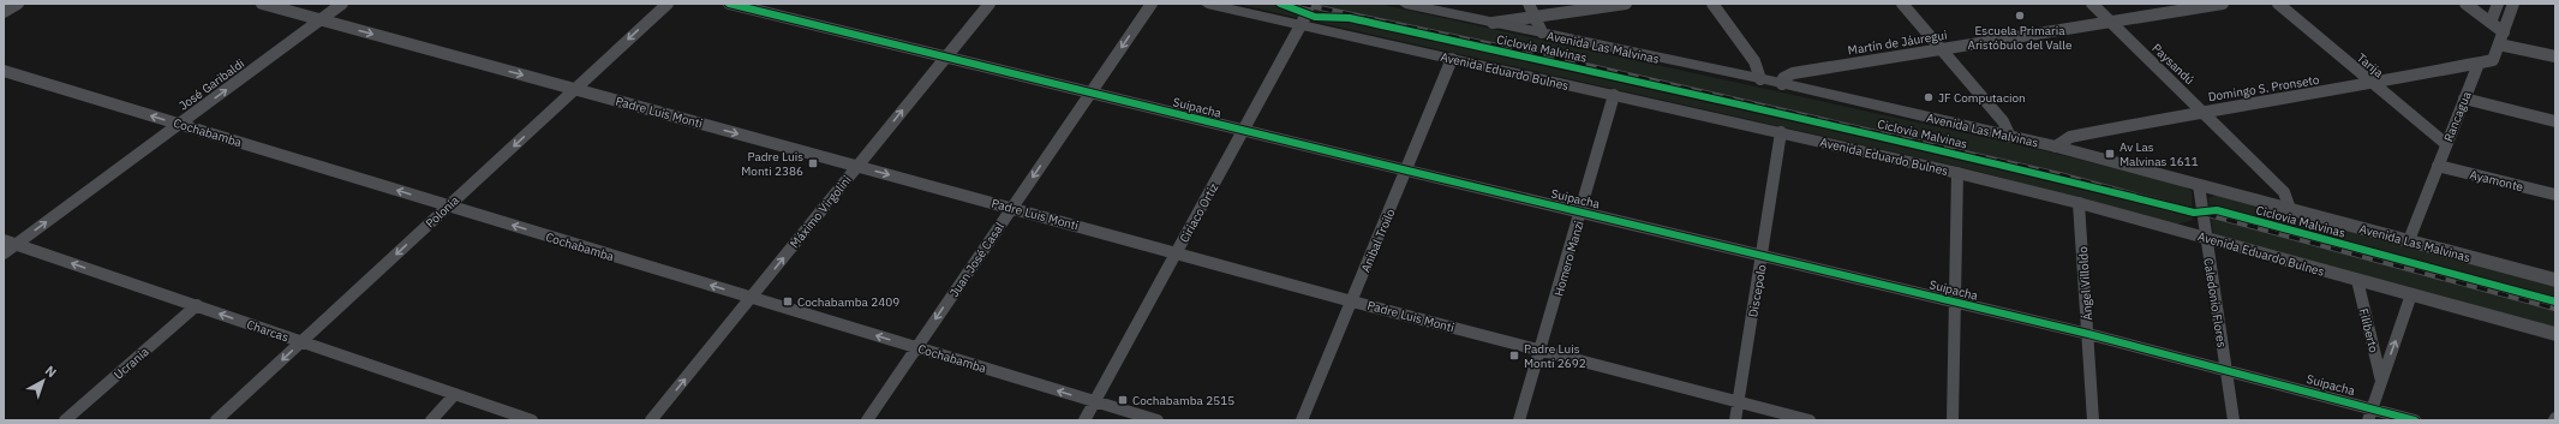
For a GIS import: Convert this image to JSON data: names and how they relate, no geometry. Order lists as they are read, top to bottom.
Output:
{
  "streets": {
    "main road": ["Avenida Las Malvinas", "Avenida Eduardo Bulnes"],
    "street": [
      "Martín de Jáuregui",
      "Paysandú",
      "Tarija",
      "José Garibaldi",
      "Domingo S. Pronseto",
      "Suipacha",
      "Padre Luis Monti",
      "Rancagua",
      "Cochabamba",
      "Ayamonte",
      "Polonia",
      "Máximo Virgolini",
      "Ciriaco Ortiz",
      "Anibal Troilo",
      "Homero Manzi",
      "Juan José Casal",
      "Ángel Villoldo",
      "Discepolo",
      "Caledonio Flores",
      "Charcas",
      "Filiberto",
      "Ucrania"
    ],
    "cycle path": ["Ciclovia Malvinas"]
  },
  "crossings": [
    ["Martín de Jáuregui", "Avenida Las Malvinas"],
    ["Martín de Jáuregui", "Paysandú"],
    ["Avenida Las Malvinas", "Paysandú"],
    ["Avenida Las Malvinas", "Domingo S. Pronseto"],
    ["Avenida Las Malvinas", "Rancagua"],
    ["Avenida Las Malvinas", "Caledonio Flores"],
    ["Paysandú", "Domingo S. Pronseto"],
    ["Tarija", "Domingo S. Pronseto"],
    ["Tarija", "Rancagua"],
    ["Avenida Eduardo Bulnes", "Ciriaco Ortiz"],
    ["Avenida Eduardo Bulnes", "Anibal Troilo"],
    ["Avenida Eduardo Bulnes", "Homero Manzi"],
    ["Avenida Eduardo Bulnes", "Ángel Villoldo"],
    ["Avenida Eduardo Bulnes", "Discepolo"],
    ["Avenida Eduardo Bulnes", "Caledonio Flores"],
    ["Avenida Eduardo Bulnes", "Filiberto"],
    ["José Garibaldi", "Padre Luis Monti"],
    ["José Garibaldi", "Cochabamba"],
    ["José Garibaldi", "Charcas"],
    ["Domingo S. Pronseto", "Rancagua"],
    ["Suipacha", "Máximo Virgolini"],
    ["Suipacha", "Ciriaco Ortiz"],
    ["Suipacha", "Anibal Troilo"],
    ["Suipacha", "Homero Manzi"],
    ["Suipacha", "Juan José Casal"],
    ["Suipacha", "Ángel Villoldo"],
    ["Suipacha", "Discepolo"],
    ["Suipacha", "Caledonio Flores"],
    ["Suipacha", "Filiberto"],
    ["Padre Luis Monti", "Polonia"],
    ["Padre Luis Monti", "Máximo Virgolini"],
    ["Padre Luis Monti", "Ciriaco Ortiz"],
    ["Padre Luis Monti", "Anibal Troilo"],
    ["Padre Luis Monti", "Homero Manzi"],
    ["Padre Luis Monti", "Juan José Casal"],
    ["Padre Luis Monti", "Discepolo"],
    ["Rancagua", "Ayamonte"],
    ["Cochabamba", "Polonia"],
    ["Cochabamba", "Máximo Virgolini"],
    ["Cochabamba", "Ciriaco Ortiz"],
    ["Cochabamba", "Juan José Casal"],
    ["Polonia", "Charcas"],
    ["Charcas", "Ucrania"]
  ],
  "one_way": [
    "José Garibaldi",
    "Padre Luis Monti",
    "Cochabamba",
    "Polonia",
    "Máximo Virgolini",
    "Juan José Casal",
    "Charcas",
    "Filiberto"
  ],
  "places": {
    "other": ["Escuela Primaria Aristóbulo del Valle", "JF Computacion"],
    "transit": [
      "Av Las Malvinas 1611",
      "Padre Luis Monti 2386",
      "Cochabamba 2409",
      "Padre Luis Monti 2692",
      "Cochabamba 2515"
    ]
  },
  "north": "top right"
}
